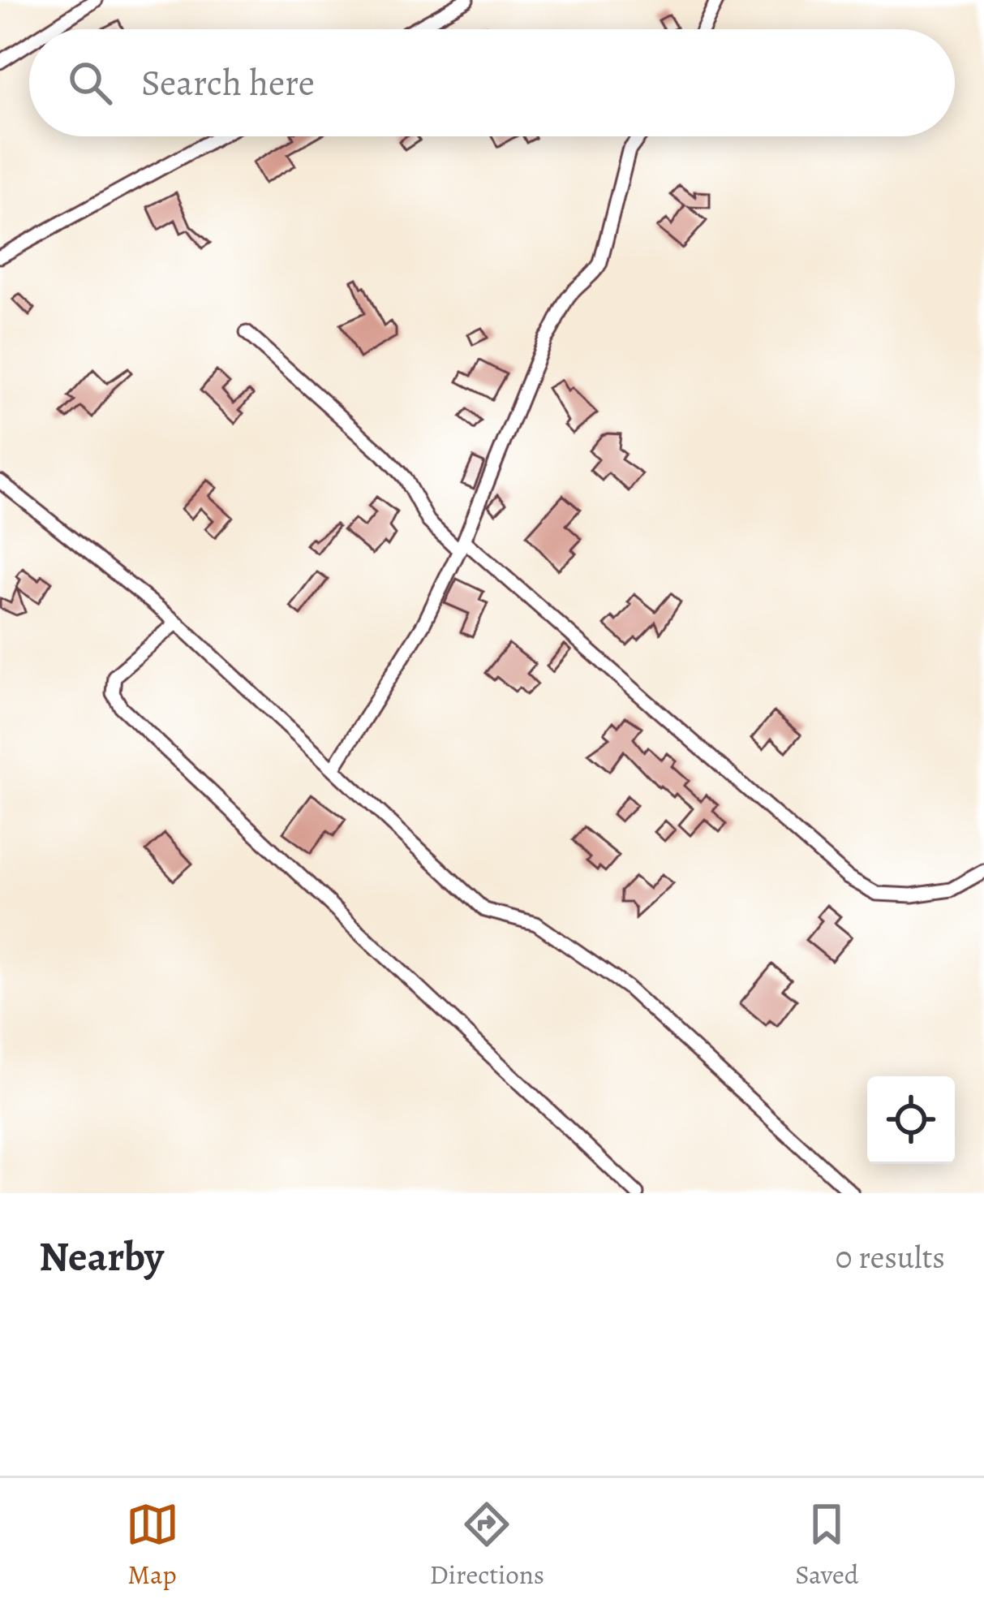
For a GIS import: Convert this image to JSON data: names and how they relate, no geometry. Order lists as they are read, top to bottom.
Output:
{
  "page": {
    "search": "Search here",
    "heading": ["Nearby", "0 results"],
    "nav": ["Map", "Directions", "Saved"]
  }
}
